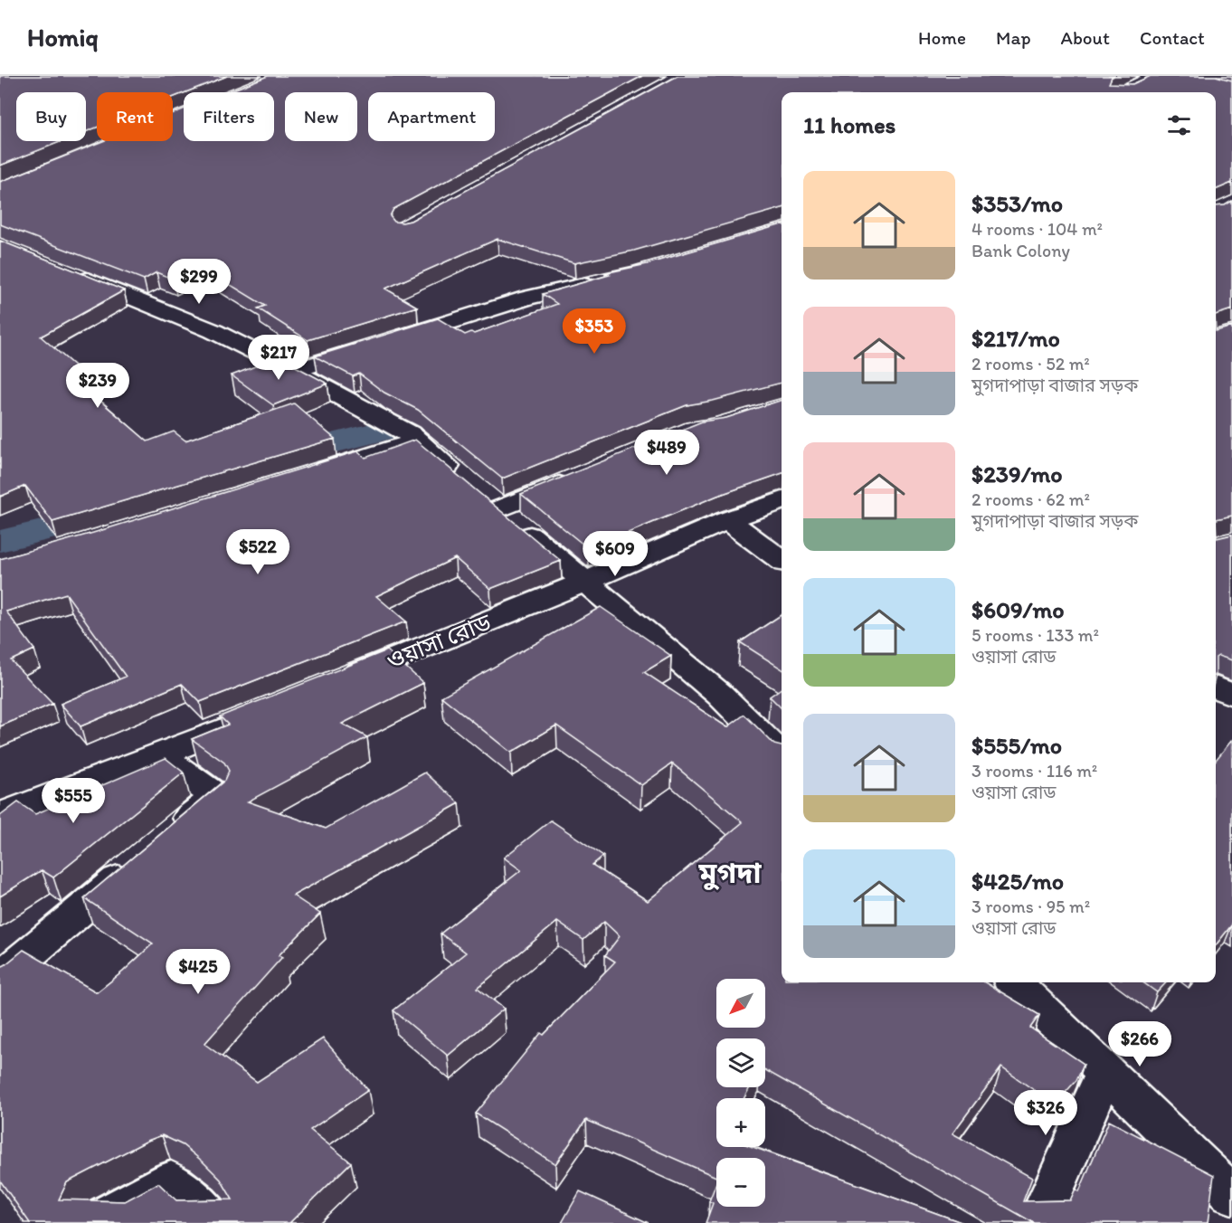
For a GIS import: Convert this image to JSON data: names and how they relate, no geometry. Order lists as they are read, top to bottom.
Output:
{
  "streets": {
    "street": ["ওয়াসা রোড"]
  },
  "districts": ["মুগদা"],
  "north": "bottom left",
  "page": {
    "header": "Homiq",
    "nav": [
      "Home",
      "Map",
      "About",
      "Contact"
    ],
    "chip": [
      "Buy",
      "Rent",
      "Filters",
      "New",
      "Apartment"
    ],
    "heading": "11 homes",
    "list": [
      {
        "name": "$353/mo",
        "note": "4 rooms · 104 m² · Bank Colony"
      },
      {
        "name": "$217/mo",
        "note": "2 rooms · 52 m² · মুগদাপাড়া বাজার সড়ক"
      },
      {
        "name": "$239/mo",
        "note": "2 rooms · 62 m² · মুগদাপাড়া বাজার সড়ক"
      },
      {
        "name": "$609/mo",
        "note": "5 rooms · 133 m² · ওয়াসা রোড"
      },
      {
        "name": "$555/mo",
        "note": "3 rooms · 116 m² · ওয়াসা রোড"
      },
      {
        "name": "$425/mo",
        "note": "3 rooms · 95 m² · ওয়াসা রোড"
      }
    ],
    "price": [
      "$299",
      "$353",
      "$217",
      "$239",
      "$489",
      "$522",
      "$609",
      "$555",
      "$425",
      "$266",
      "$326"
    ],
    "map_buttons": ["+", "−"]
  }
}
